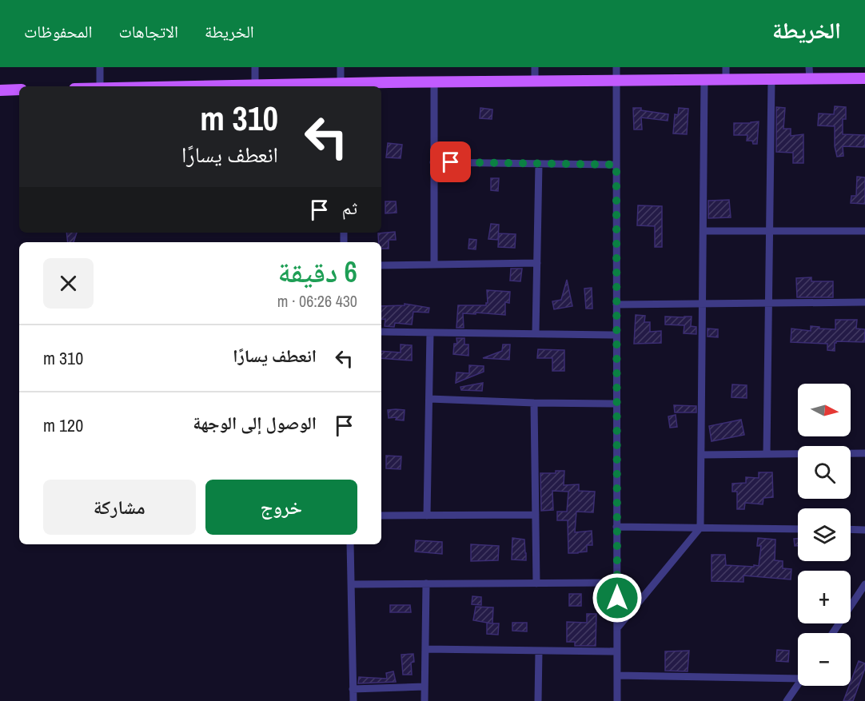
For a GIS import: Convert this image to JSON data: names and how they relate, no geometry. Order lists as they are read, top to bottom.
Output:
{
  "north": "right",
  "page": {
    "header": "الخريطة",
    "nav": ["الخريطة", "الاتجاهات", "المحفوظات"],
    "turn": ["310 m", "انعطف يسارًا"],
    "then": "ثم",
    "heading": ["6 دقيقة", "430 m · 06:26"],
    "list": [
      {
        "name": "انعطف يسارًا",
        "value": "310 m"
      },
      {
        "name": "الوصول إلى الوجهة",
        "value": "120 m"
      }
    ],
    "map_buttons": ["+", "−"],
    "buttons": ["خروج", "مشاركة"]
  }
}
